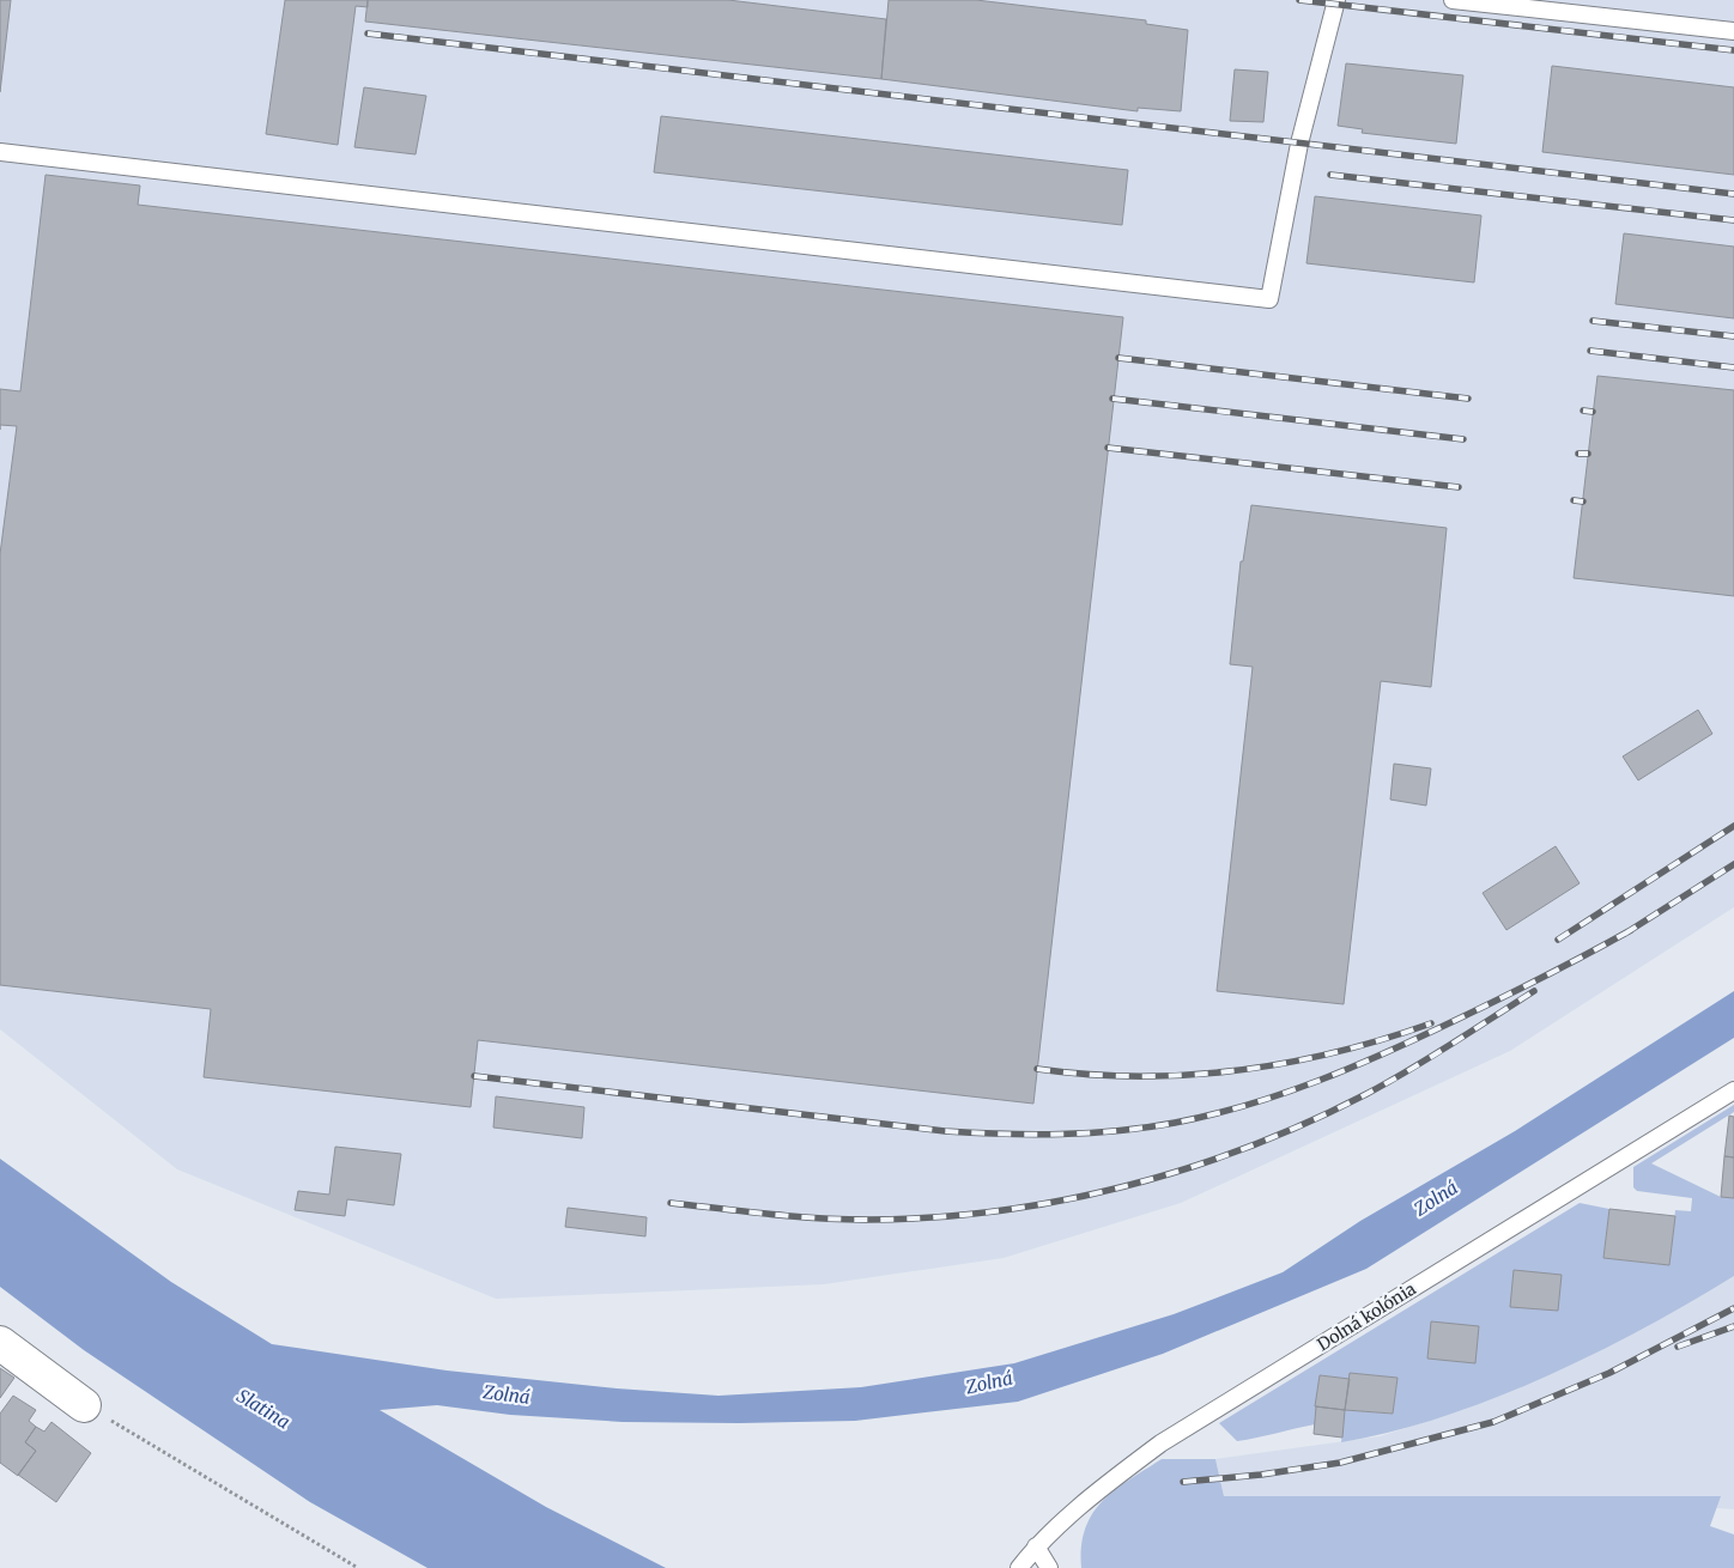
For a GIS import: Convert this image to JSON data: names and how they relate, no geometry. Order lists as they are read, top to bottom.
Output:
{
  "streets": {
    "lane": ["Dolná kolónia"]
  },
  "water": ["Zolná", "Slatina"]
}
